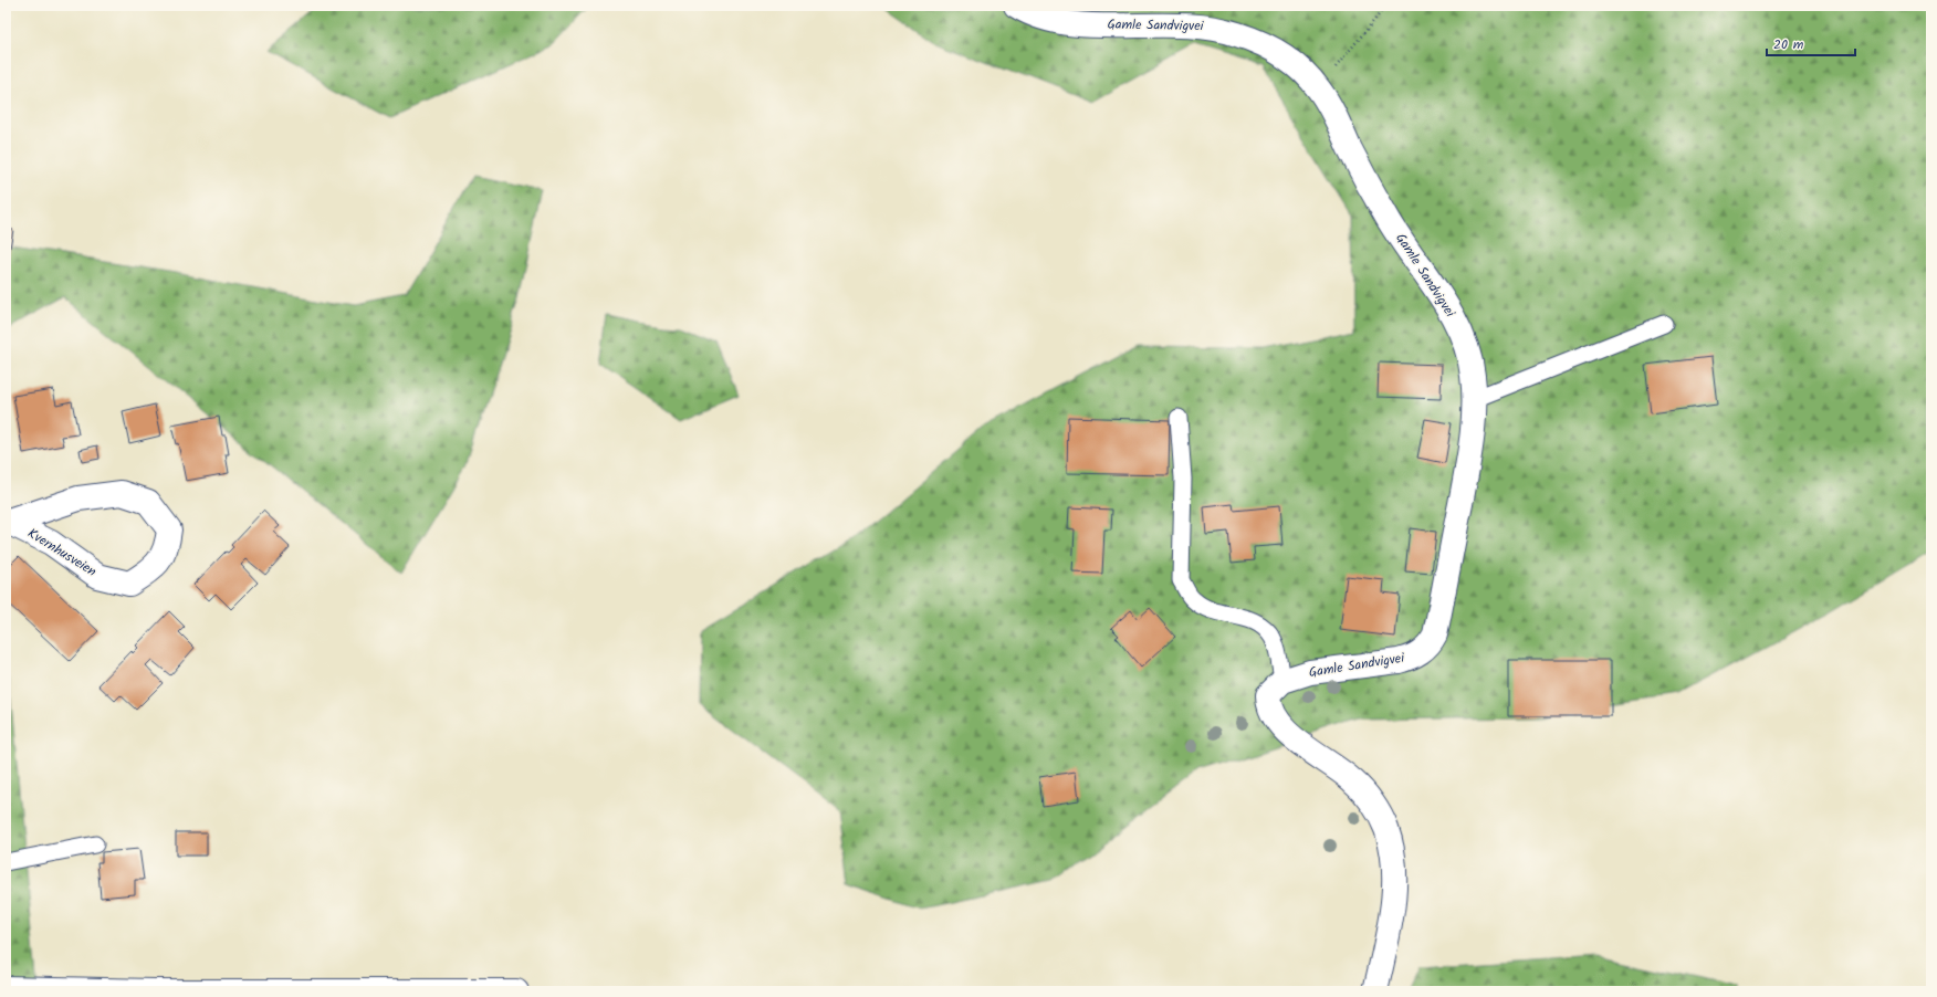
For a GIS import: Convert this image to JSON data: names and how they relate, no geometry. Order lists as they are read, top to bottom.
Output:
{
  "streets": {
    "street": ["Gamle Sandvigvei", "Kvernhusveien"]
  },
  "scale_bar": "20 m"
}
